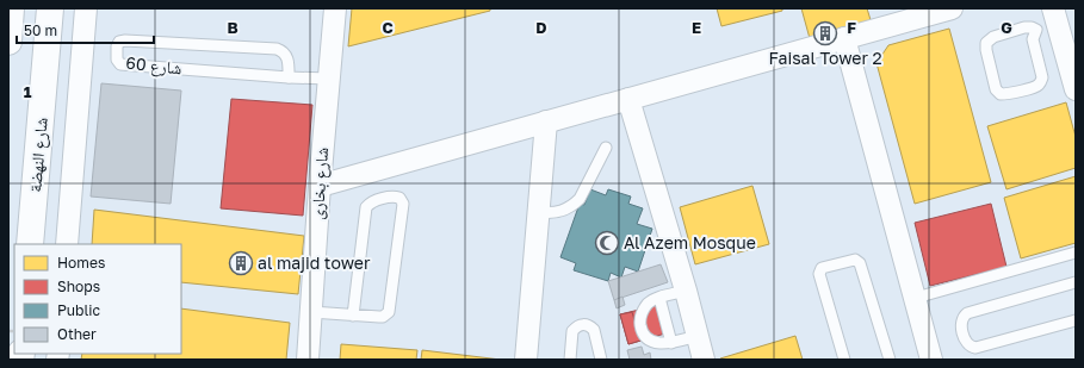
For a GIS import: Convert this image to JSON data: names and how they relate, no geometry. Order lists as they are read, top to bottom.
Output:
{
  "streets": {
    "main road": ["شارع النهضة"],
    "street": ["شارع بخارى"],
    "lane": ["شارع 60"]
  },
  "crossings": [
    ["شارع 60", "شارع بخارى"]
  ],
  "places": {
    "building": ["Faisal Tower 2", "al majid tower"],
    "mosque": ["Al Azem Mosque"]
  },
  "legend": [
    "Homes",
    "Shops",
    "Public",
    "Other"
  ],
  "scale_bar": "50 m",
  "grid": {
    "columns": [
      "B",
      "C",
      "D",
      "E",
      "F",
      "G"
    ],
    "rows": ["1"]
  }
}
